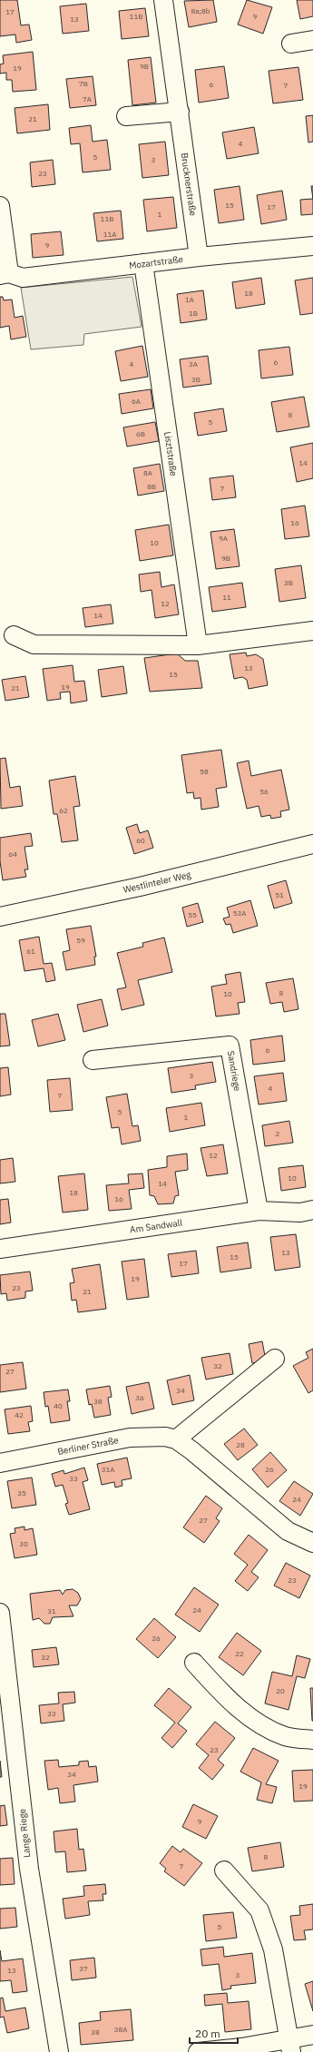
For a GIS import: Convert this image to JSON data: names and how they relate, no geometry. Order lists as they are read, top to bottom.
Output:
{
  "streets": {
    "street": [
      "Brucknerstraße",
      "Mozartstraße",
      "Lisztstraße",
      "Westlinteler Weg",
      "Sandriege",
      "Am Sandwall",
      "Berliner Straße",
      "Lange Riege"
    ]
  },
  "crossings": [
    ["Brucknerstraße", "Mozartstraße"],
    ["Mozartstraße", "Lisztstraße"],
    ["Sandriege", "Am Sandwall"]
  ],
  "house_numbers": [
    "8a;8b",
    "17",
    "11B",
    "9",
    "13",
    "9B",
    "19",
    "7B",
    "6",
    "7",
    "7A",
    "21",
    "4",
    "5",
    "3",
    "23",
    "15",
    "17",
    "1",
    "11B",
    "11A",
    "9",
    "18",
    "1A",
    "1B",
    "6",
    "4",
    "3A",
    "3B",
    "6A",
    "8",
    "5",
    "6B",
    "14",
    "8A",
    "8B",
    "7",
    "16",
    "9A",
    "10",
    "9B",
    "3B",
    "11",
    "12",
    "14",
    "13",
    "15",
    "19",
    "21",
    "58",
    "56",
    "62",
    "60",
    "64",
    "51",
    "53A",
    "55",
    "59",
    "61",
    "8",
    "10",
    "6",
    "3",
    "4",
    "7",
    "5",
    "1",
    "2",
    "12",
    "10",
    "14",
    "18",
    "16",
    "13",
    "15",
    "17",
    "19",
    "23",
    "21",
    "32",
    "27",
    "34",
    "36",
    "38",
    "40",
    "42",
    "28",
    "31A",
    "26",
    "33",
    "35",
    "24",
    "27",
    "30",
    "23",
    "24",
    "31",
    "26",
    "22",
    "32",
    "20",
    "33",
    "23",
    "34",
    "19",
    "9",
    "8",
    "7",
    "5",
    "37",
    "13",
    "3",
    "38A",
    "38"
  ],
  "scale_bar": "20 m"
}
